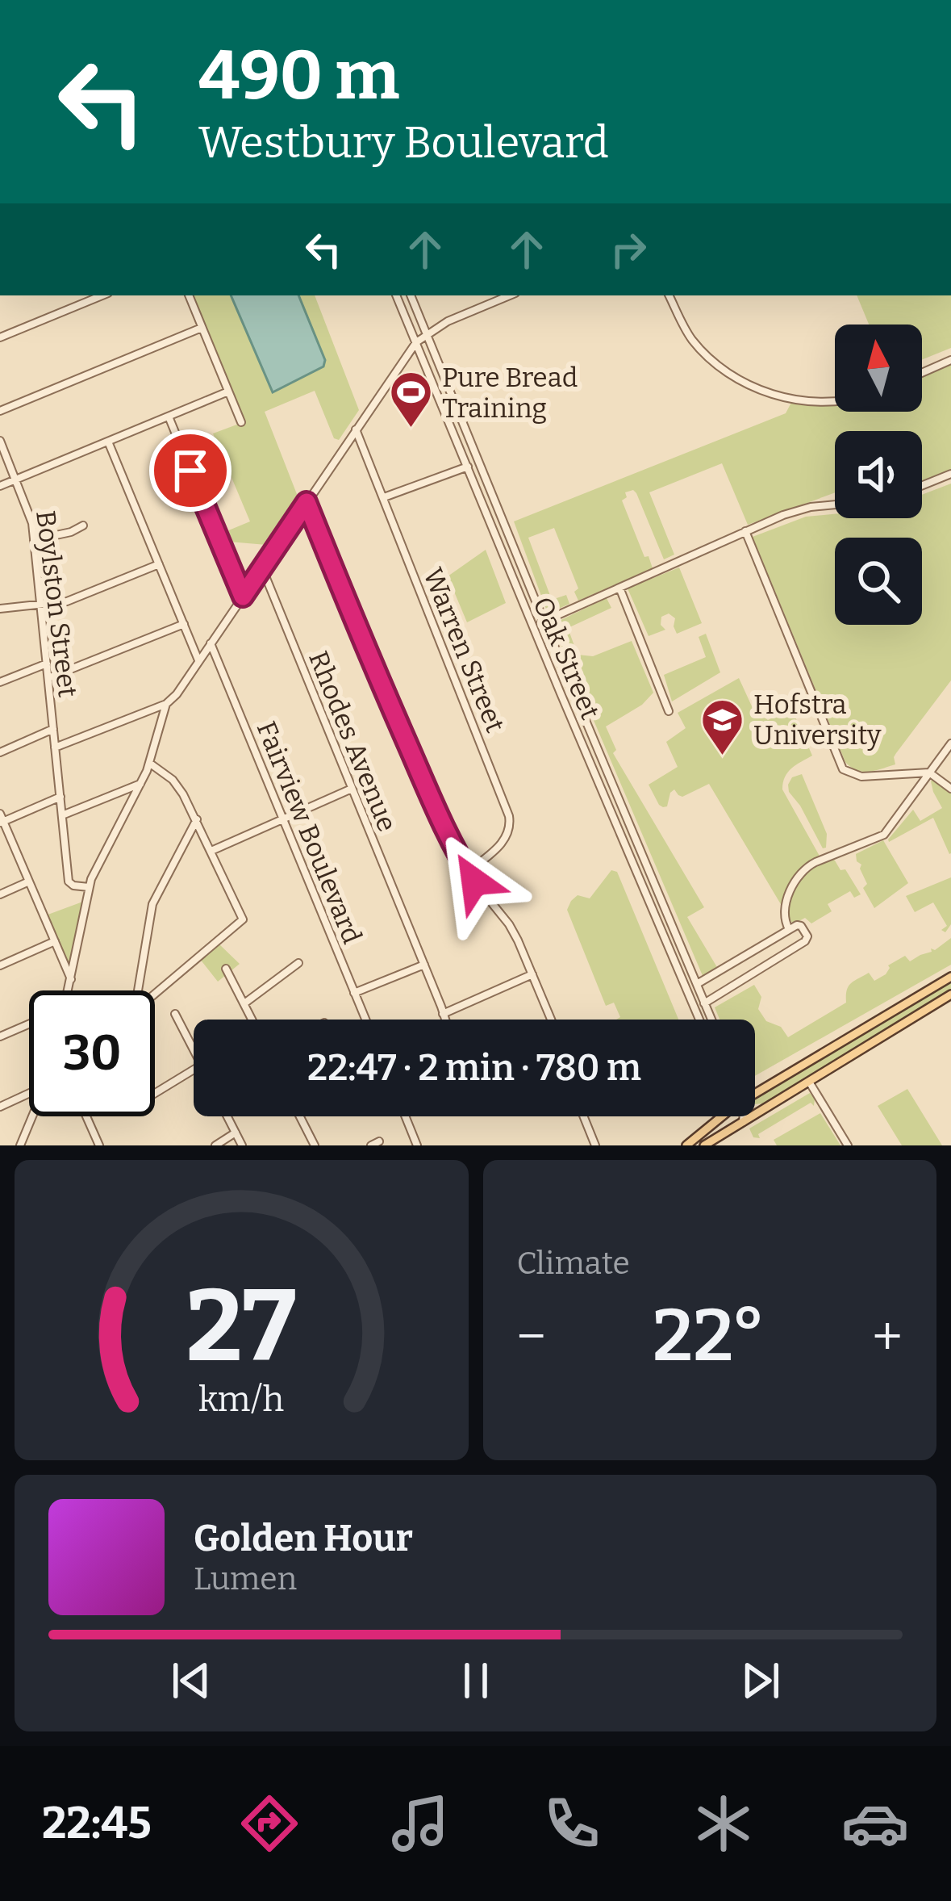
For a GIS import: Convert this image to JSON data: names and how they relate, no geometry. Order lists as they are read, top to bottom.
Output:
{
  "streets": {
    "street": [
      "Boylston Street",
      "Warren Street",
      "Oak Street",
      "Rhodes Avenue",
      "Fairview Boulevard"
    ]
  },
  "places": {
    "sports": ["Pure Bread Training"],
    "school or university": ["Hofstra University"]
  },
  "north": "top",
  "page": {
    "turn": ["490 m", "Westbury Boulevard"],
    "limit": "30",
    "trip": "22:47 · 2 min · 780 m",
    "tile": "Climate",
    "heat": ["−", "22°", "+"],
    "song": ["Golden Hour", "Lumen"],
    "tabs": "22:45",
    "gauge": ["27", "km/h"]
  }
}
